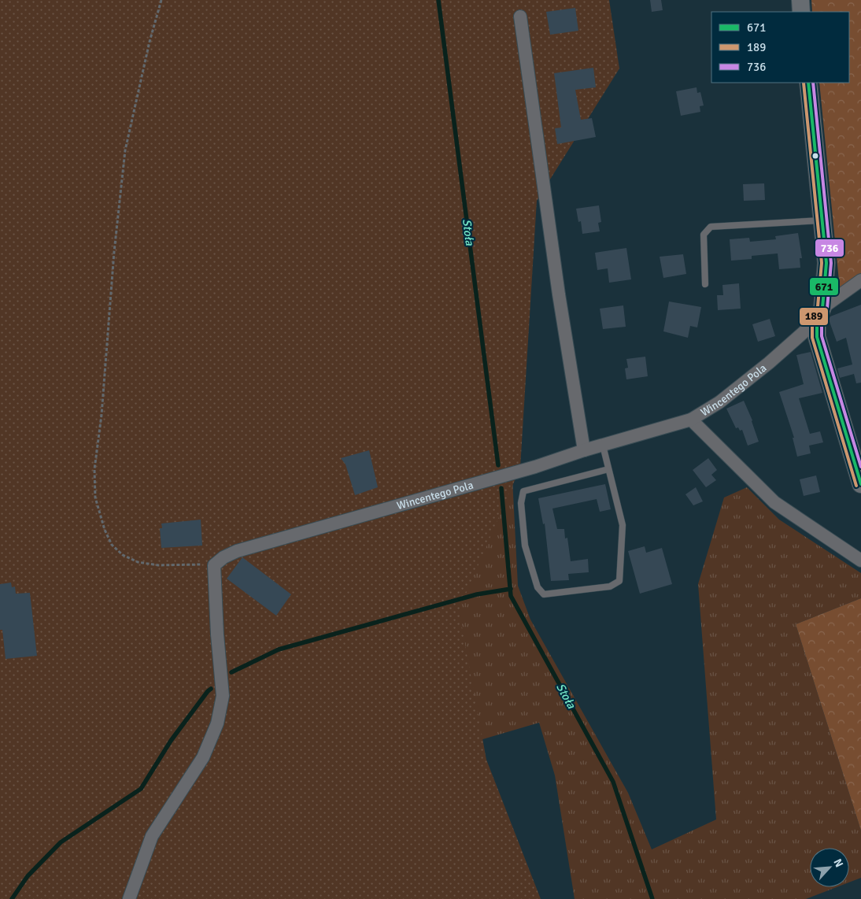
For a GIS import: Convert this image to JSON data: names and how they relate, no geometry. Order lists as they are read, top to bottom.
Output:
{
  "streets": {
    "street": ["Wincentego Pola"]
  },
  "water": ["Stoła"],
  "lines": ["transit line 671", "transit line 189", "transit line 736"],
  "legend": ["671", "189", "736"],
  "north": "top right"
}
